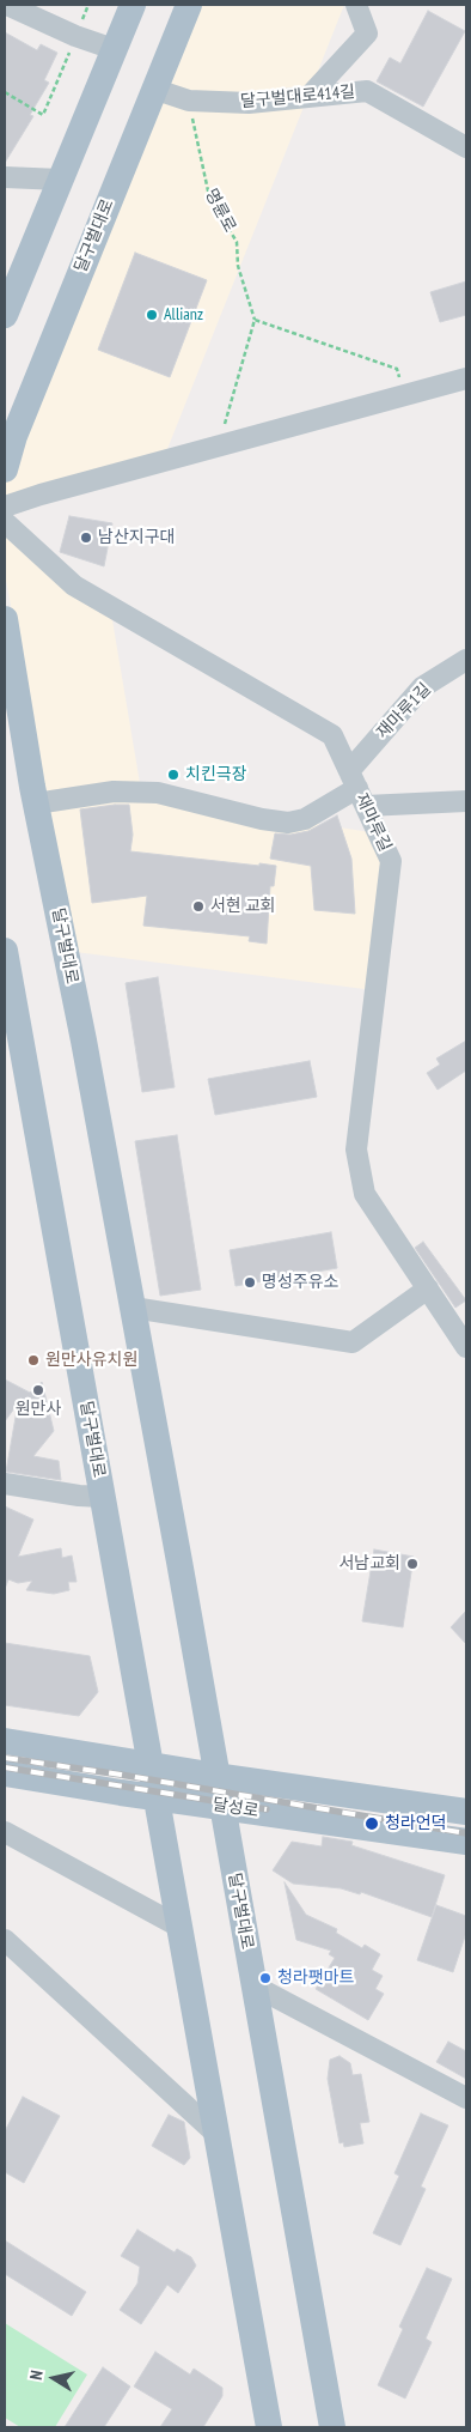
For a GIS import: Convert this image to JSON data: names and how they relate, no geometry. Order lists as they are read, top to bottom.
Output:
{
  "streets": {
    "main road": ["달구벌대로", "달성로"],
    "street": ["달구벌대로414길", "재마루1길", "재마루길"],
    "path": ["명륜로"]
  },
  "crossings": [
    ["달구벌대로414길", "명륜로"],
    ["달구벌대로414길", "달구벌대로"],
    ["달구벌대로", "달성로"],
    ["재마루1길", "재마루길"]
  ],
  "places": [
    "Allianz",
    "남산지구대",
    "치킨극장",
    "서현 교회",
    "명성주유소",
    "원만사유치원",
    "원만사",
    "서남교회",
    "청라언덕",
    "청라팻마트"
  ],
  "north": "left"
}
